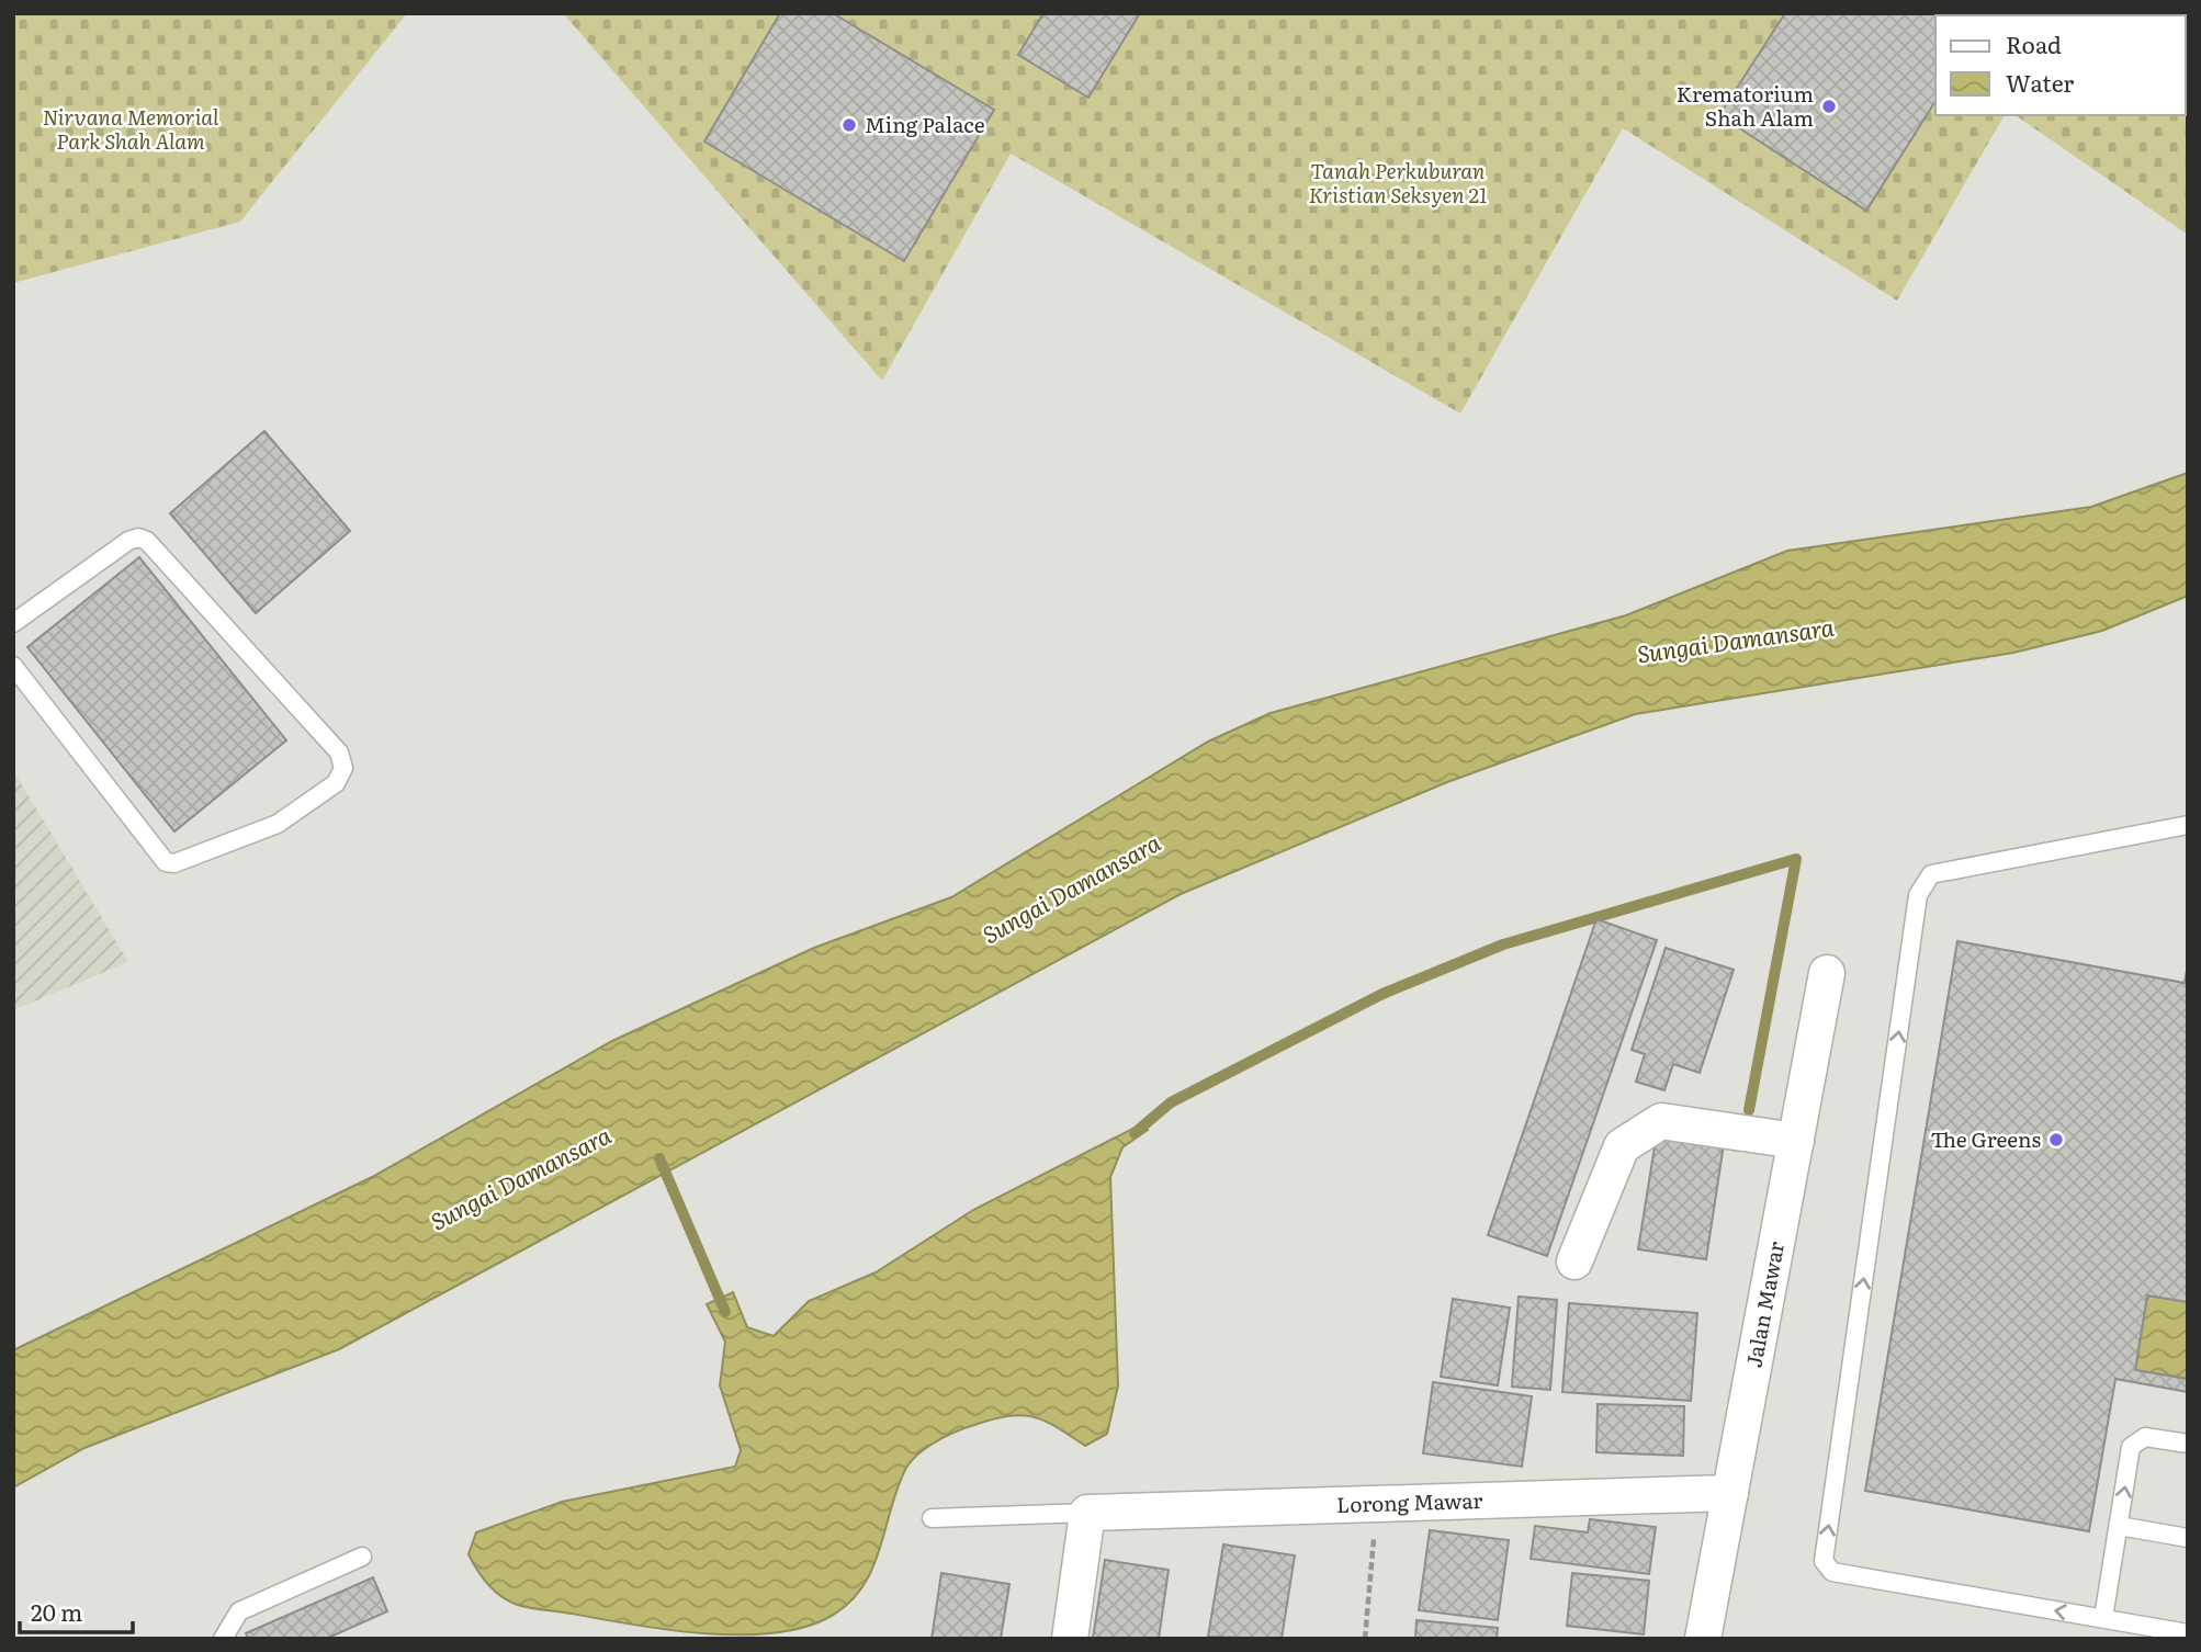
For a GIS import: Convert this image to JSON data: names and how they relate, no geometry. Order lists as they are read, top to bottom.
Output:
{
  "streets": {
    "street": ["Jalan Mawar", "Lorong Mawar"]
  },
  "crossings": [
    ["Jalan Mawar", "Lorong Mawar"]
  ],
  "water": ["Sungai Damansara"],
  "parks": ["Nirvana Memorial Park Shah Alam", "Tanah Perkuburan Kristian Seksyen 21"],
  "places": ["Krematorium Shah Alam", "Ming Palace", "The Greens"],
  "legend": ["Road", "Water"],
  "scale_bar": "20 m"
}
